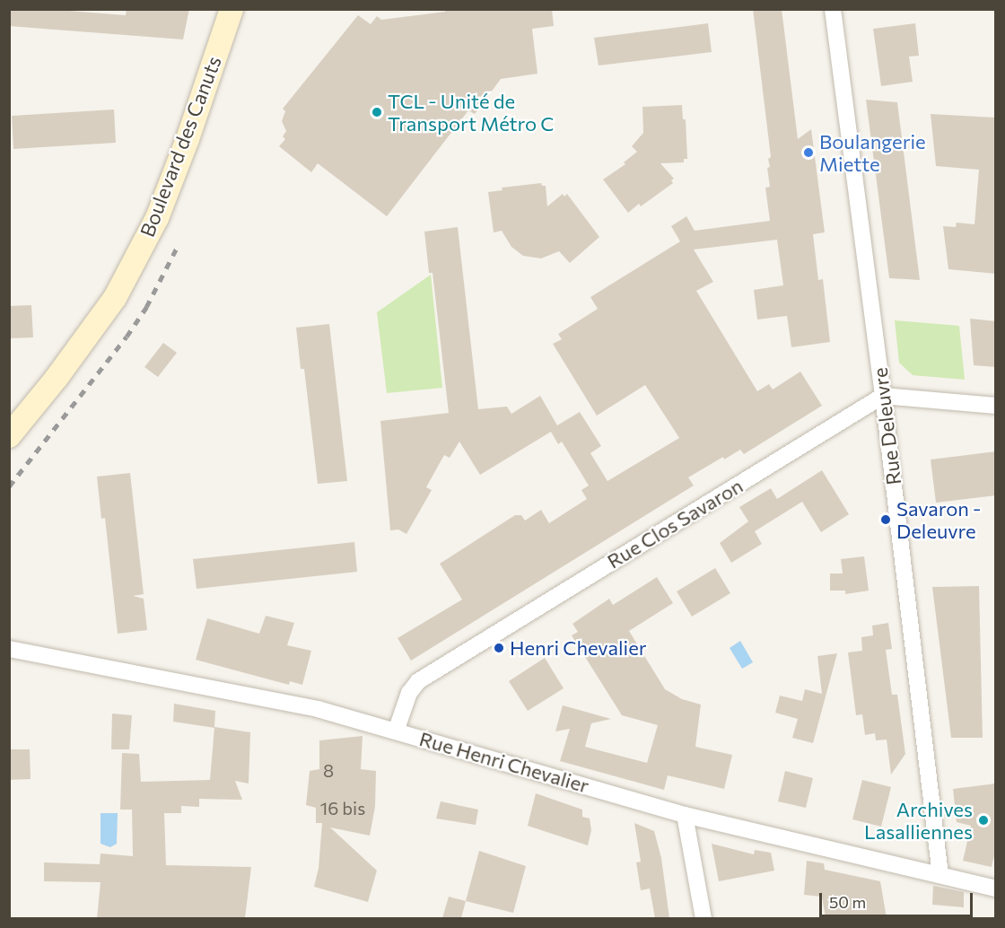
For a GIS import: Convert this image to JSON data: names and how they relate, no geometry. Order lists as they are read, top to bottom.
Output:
{
  "streets": {
    "main road": ["Boulevard des Canuts"],
    "street": ["Rue Deleuvre", "Rue Clos Savaron", "Rue Henri Chevalier"]
  },
  "crossings": [
    ["Rue Deleuvre", "Rue Clos Savaron"],
    ["Rue Deleuvre", "Rue Henri Chevalier"],
    ["Rue Clos Savaron", "Rue Henri Chevalier"]
  ],
  "places": [
    "TCL - Unité de Transport Métro C",
    "Boulangerie Miette",
    "Savaron - Deleuvre",
    "Henri Chevalier",
    "Archives Lasalliennes"
  ],
  "house_numbers": ["8", "16 bis"],
  "scale_bar": "50 m"
}
